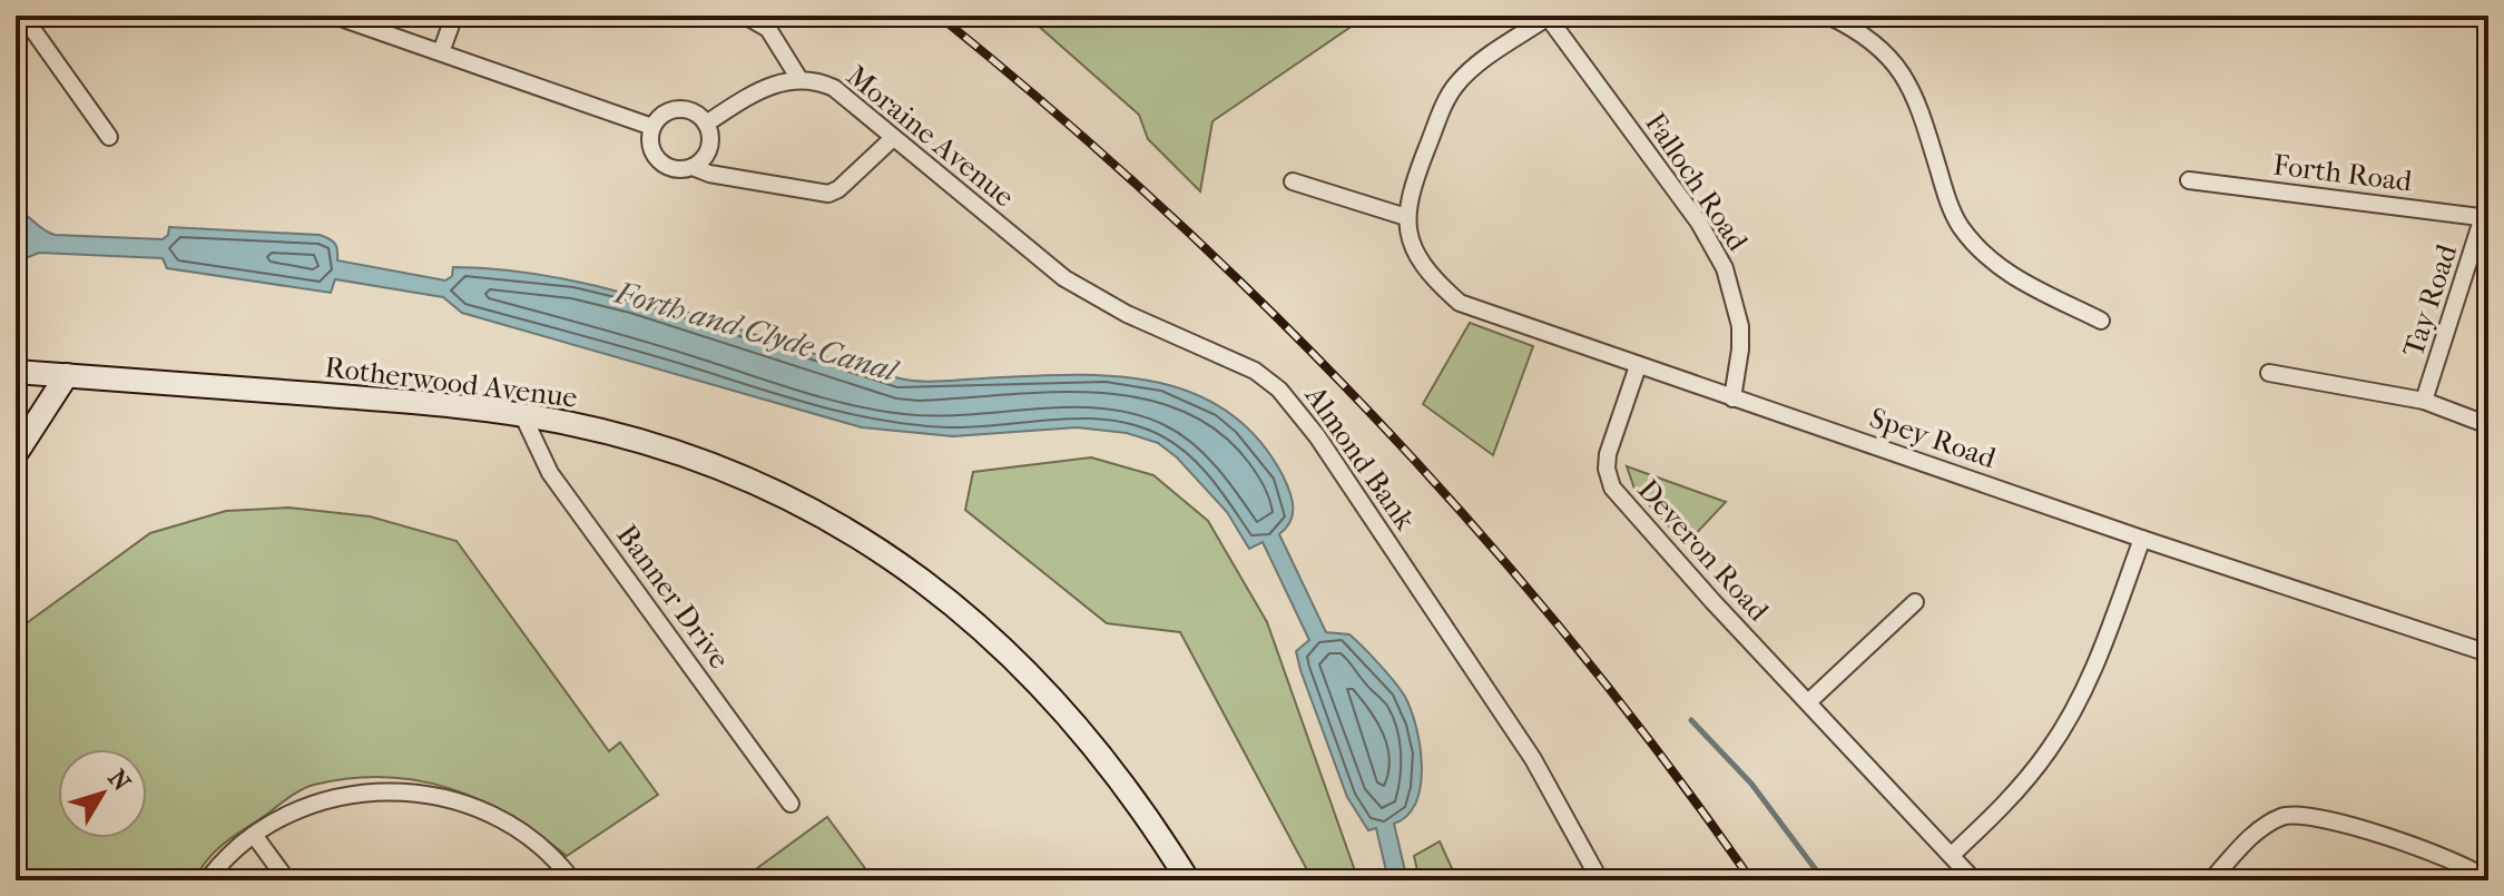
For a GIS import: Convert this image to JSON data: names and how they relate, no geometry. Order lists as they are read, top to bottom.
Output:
{
  "streets": {
    "street": [
      "Moraine Avenue",
      "Forth Road",
      "Falloch Road",
      "Tay Road",
      "Rotherwood Avenue",
      "Spey Road",
      "Almond Bank",
      "Deveron Road",
      "Banner Drive"
    ]
  },
  "crossings": [
    ["Moraine Avenue", "Almond Bank"],
    ["Forth Road", "Tay Road"],
    ["Falloch Road", "Spey Road"],
    ["Rotherwood Avenue", "Banner Drive"],
    ["Spey Road", "Deveron Road"]
  ],
  "water": ["Forth and Clyde Canal"],
  "north": "top right"
}
